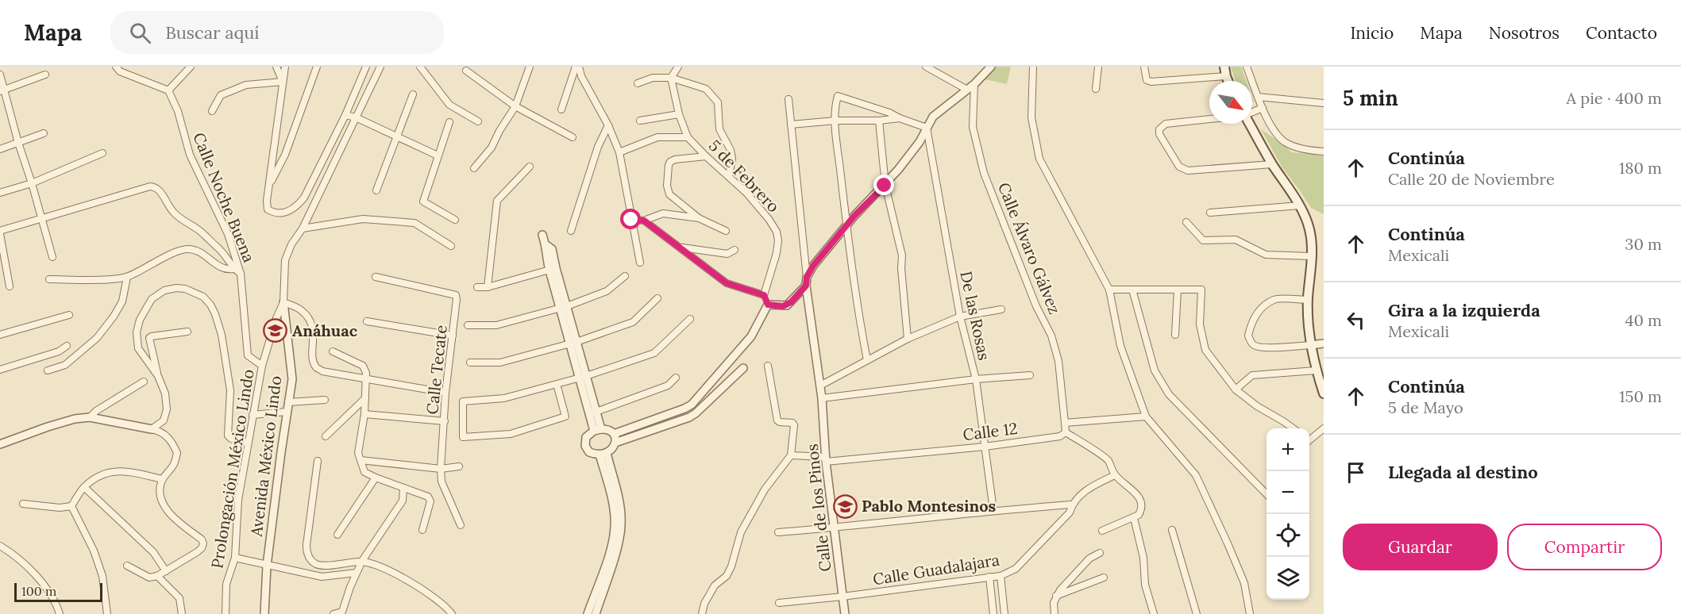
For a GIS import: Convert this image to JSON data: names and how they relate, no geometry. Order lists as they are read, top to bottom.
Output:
{
  "streets": {
    "street": [
      "5 de Febrero",
      "Calle Noche Buena",
      "Calle Álvaro Gálvez",
      "De las Rosas",
      "Calle Tecate",
      "Calle 12",
      "Avenida México Lindo",
      "Prolongación México Lindo",
      "Calle de los Pinos",
      "Calle Guadalajara"
    ]
  },
  "crossings": [
    ["Calle Noche Buena", "Prolongación México Lindo"],
    ["De las Rosas", "Calle 12"],
    ["Calle 12", "Calle de los Pinos"],
    ["Avenida México Lindo", "Prolongación México Lindo"],
    ["Calle de los Pinos", "Calle Guadalajara"]
  ],
  "places": {
    "school or university": ["Anáhuac", "Pablo Montesinos"]
  },
  "scale_bar": "100 m",
  "north": "bottom right",
  "page": {
    "header": "Mapa",
    "search": "Buscar aquí",
    "nav": [
      "Inicio",
      "Mapa",
      "Nosotros",
      "Contacto"
    ],
    "heading": ["5 min", "A pie · 400 m"],
    "list": [
      ["Continúa", "Calle 20 de Noviembre", "180 m"],
      ["Continúa", "Mexicali", "30 m"],
      ["Gira a la izquierda", "Mexicali", "40 m"],
      ["Continúa", "5 de Mayo", "150 m"],
      "Llegada al destino"
    ],
    "map_buttons": ["+", "−"],
    "buttons": ["Guardar", "Compartir"],
    "scale": "100 m"
  }
}
